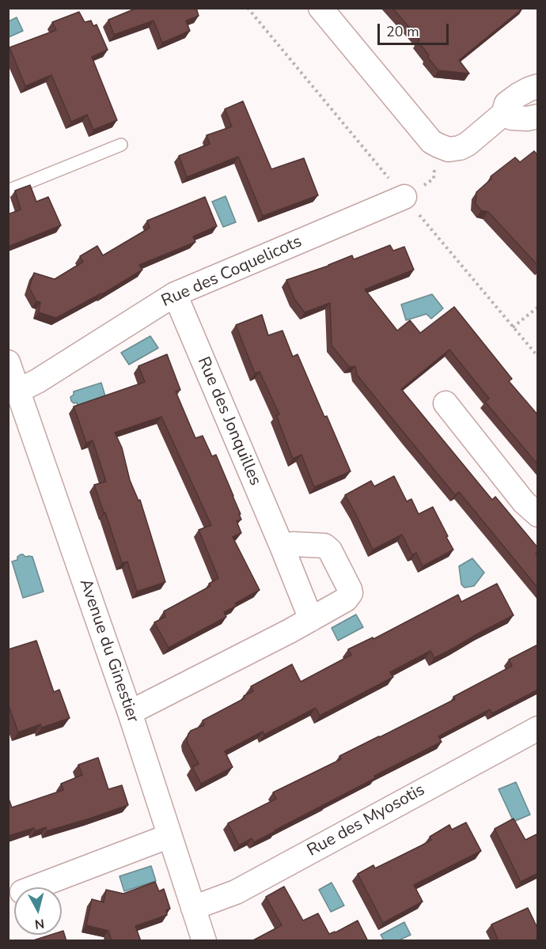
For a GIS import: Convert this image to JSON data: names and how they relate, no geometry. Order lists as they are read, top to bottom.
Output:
{
  "streets": {
    "street": [
      "Rue des Coquelicots",
      "Rue des Jonquilles",
      "Avenue du Ginestier",
      "Rue des Myosotis"
    ]
  },
  "crossings": [
    ["Rue des Coquelicots", "Rue des Jonquilles"],
    ["Rue des Coquelicots", "Avenue du Ginestier"],
    ["Avenue du Ginestier", "Rue des Myosotis"]
  ],
  "scale_bar": "20 m",
  "north": "bottom"
}
